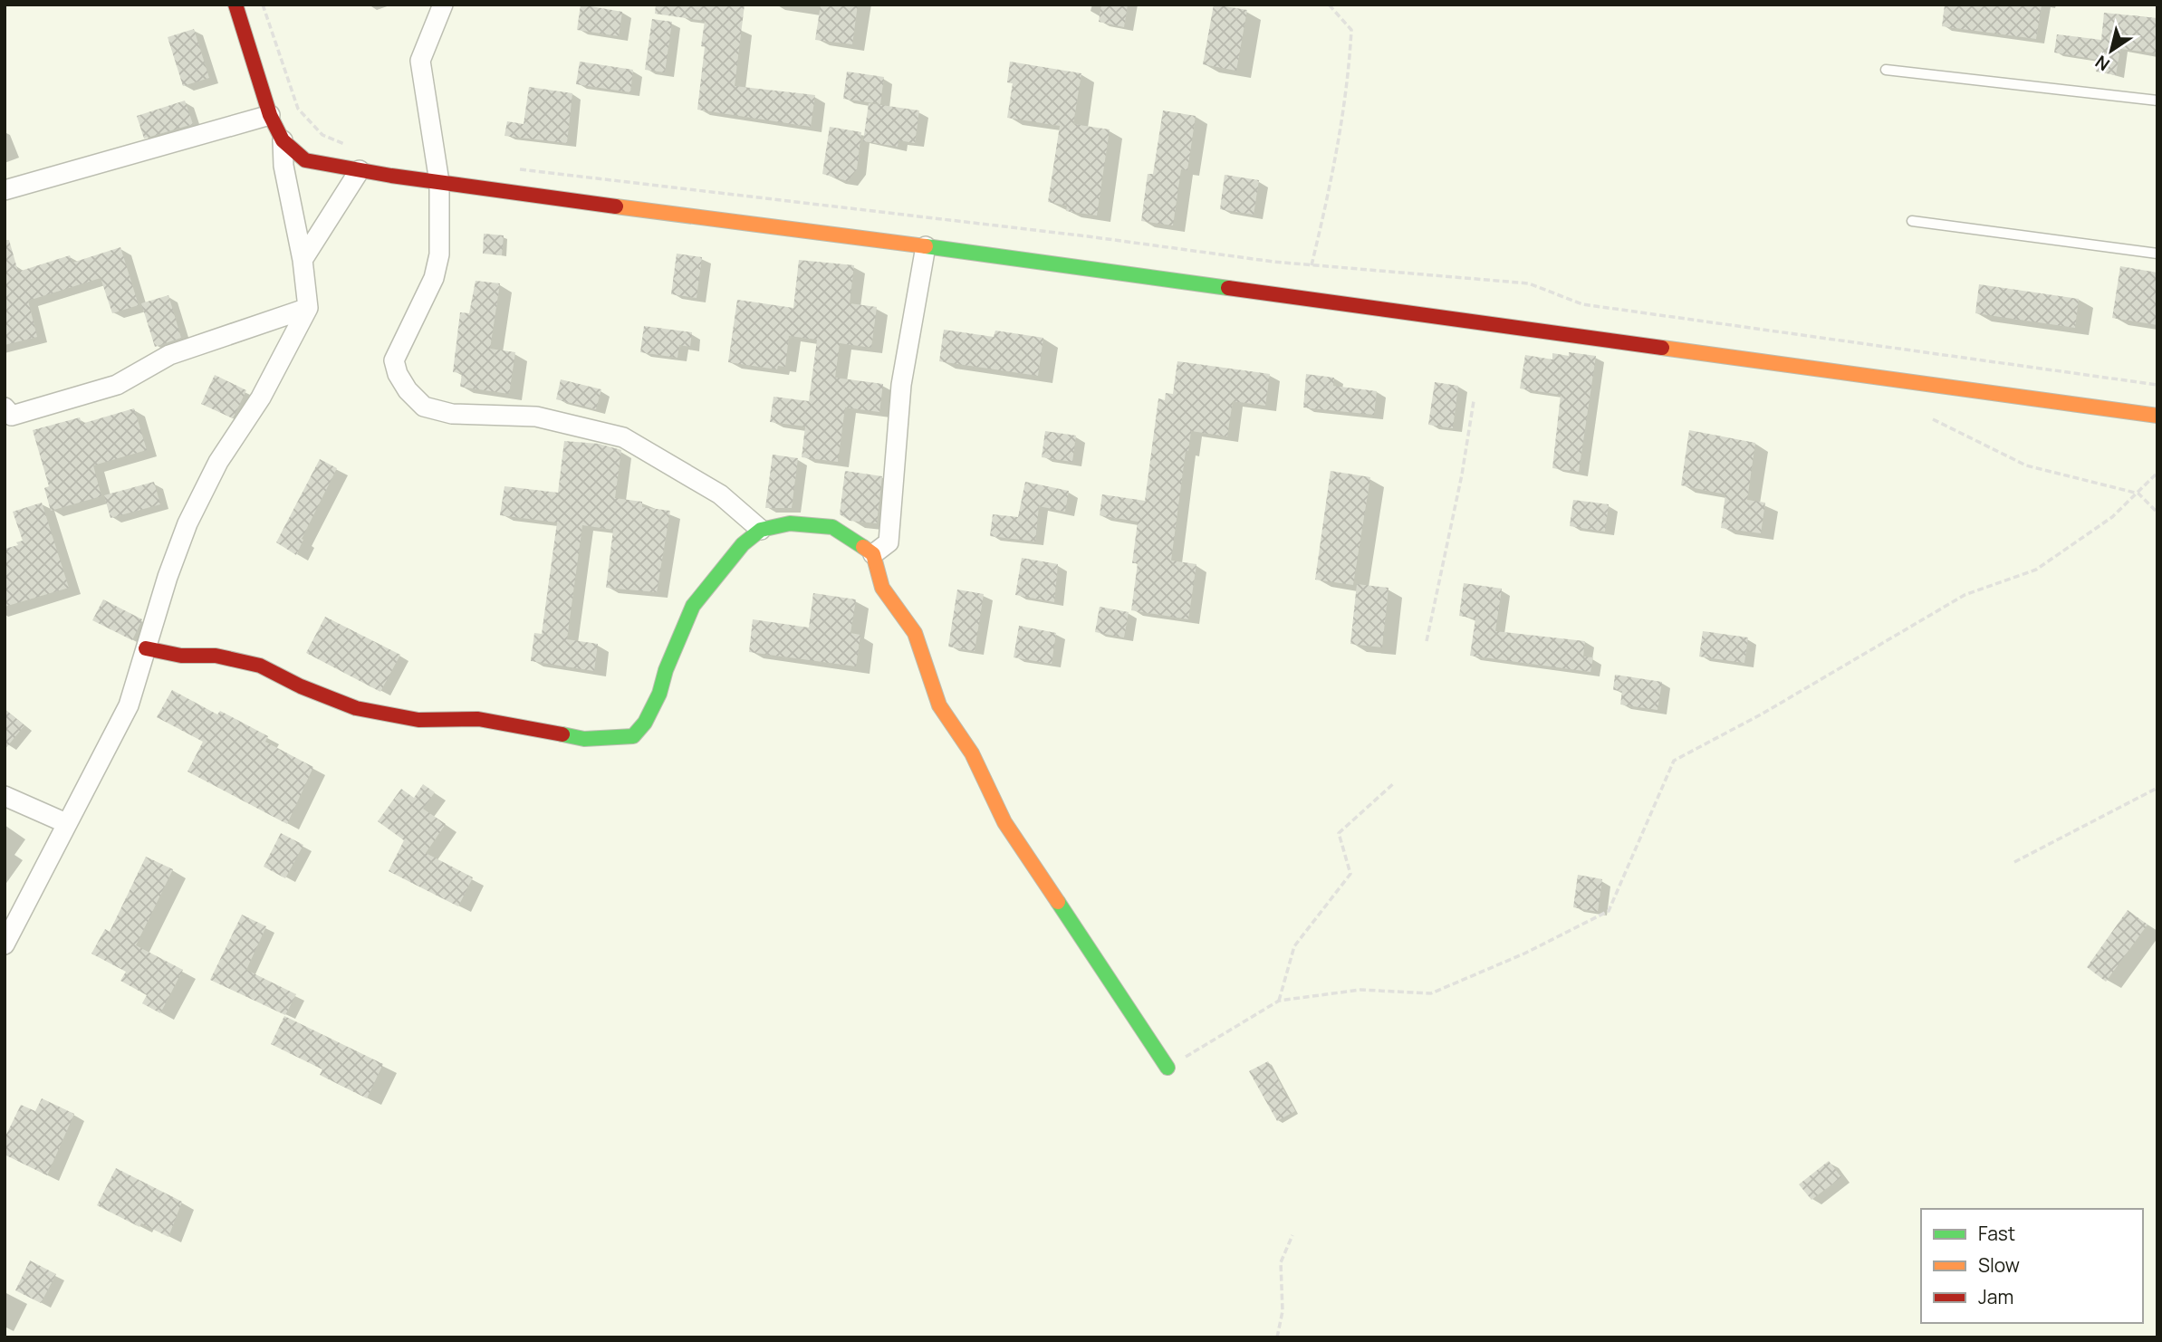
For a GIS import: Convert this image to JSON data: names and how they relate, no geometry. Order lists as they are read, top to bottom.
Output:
{
  "legend": ["Fast", "Slow", "Jam"],
  "north": "bottom left"
}
